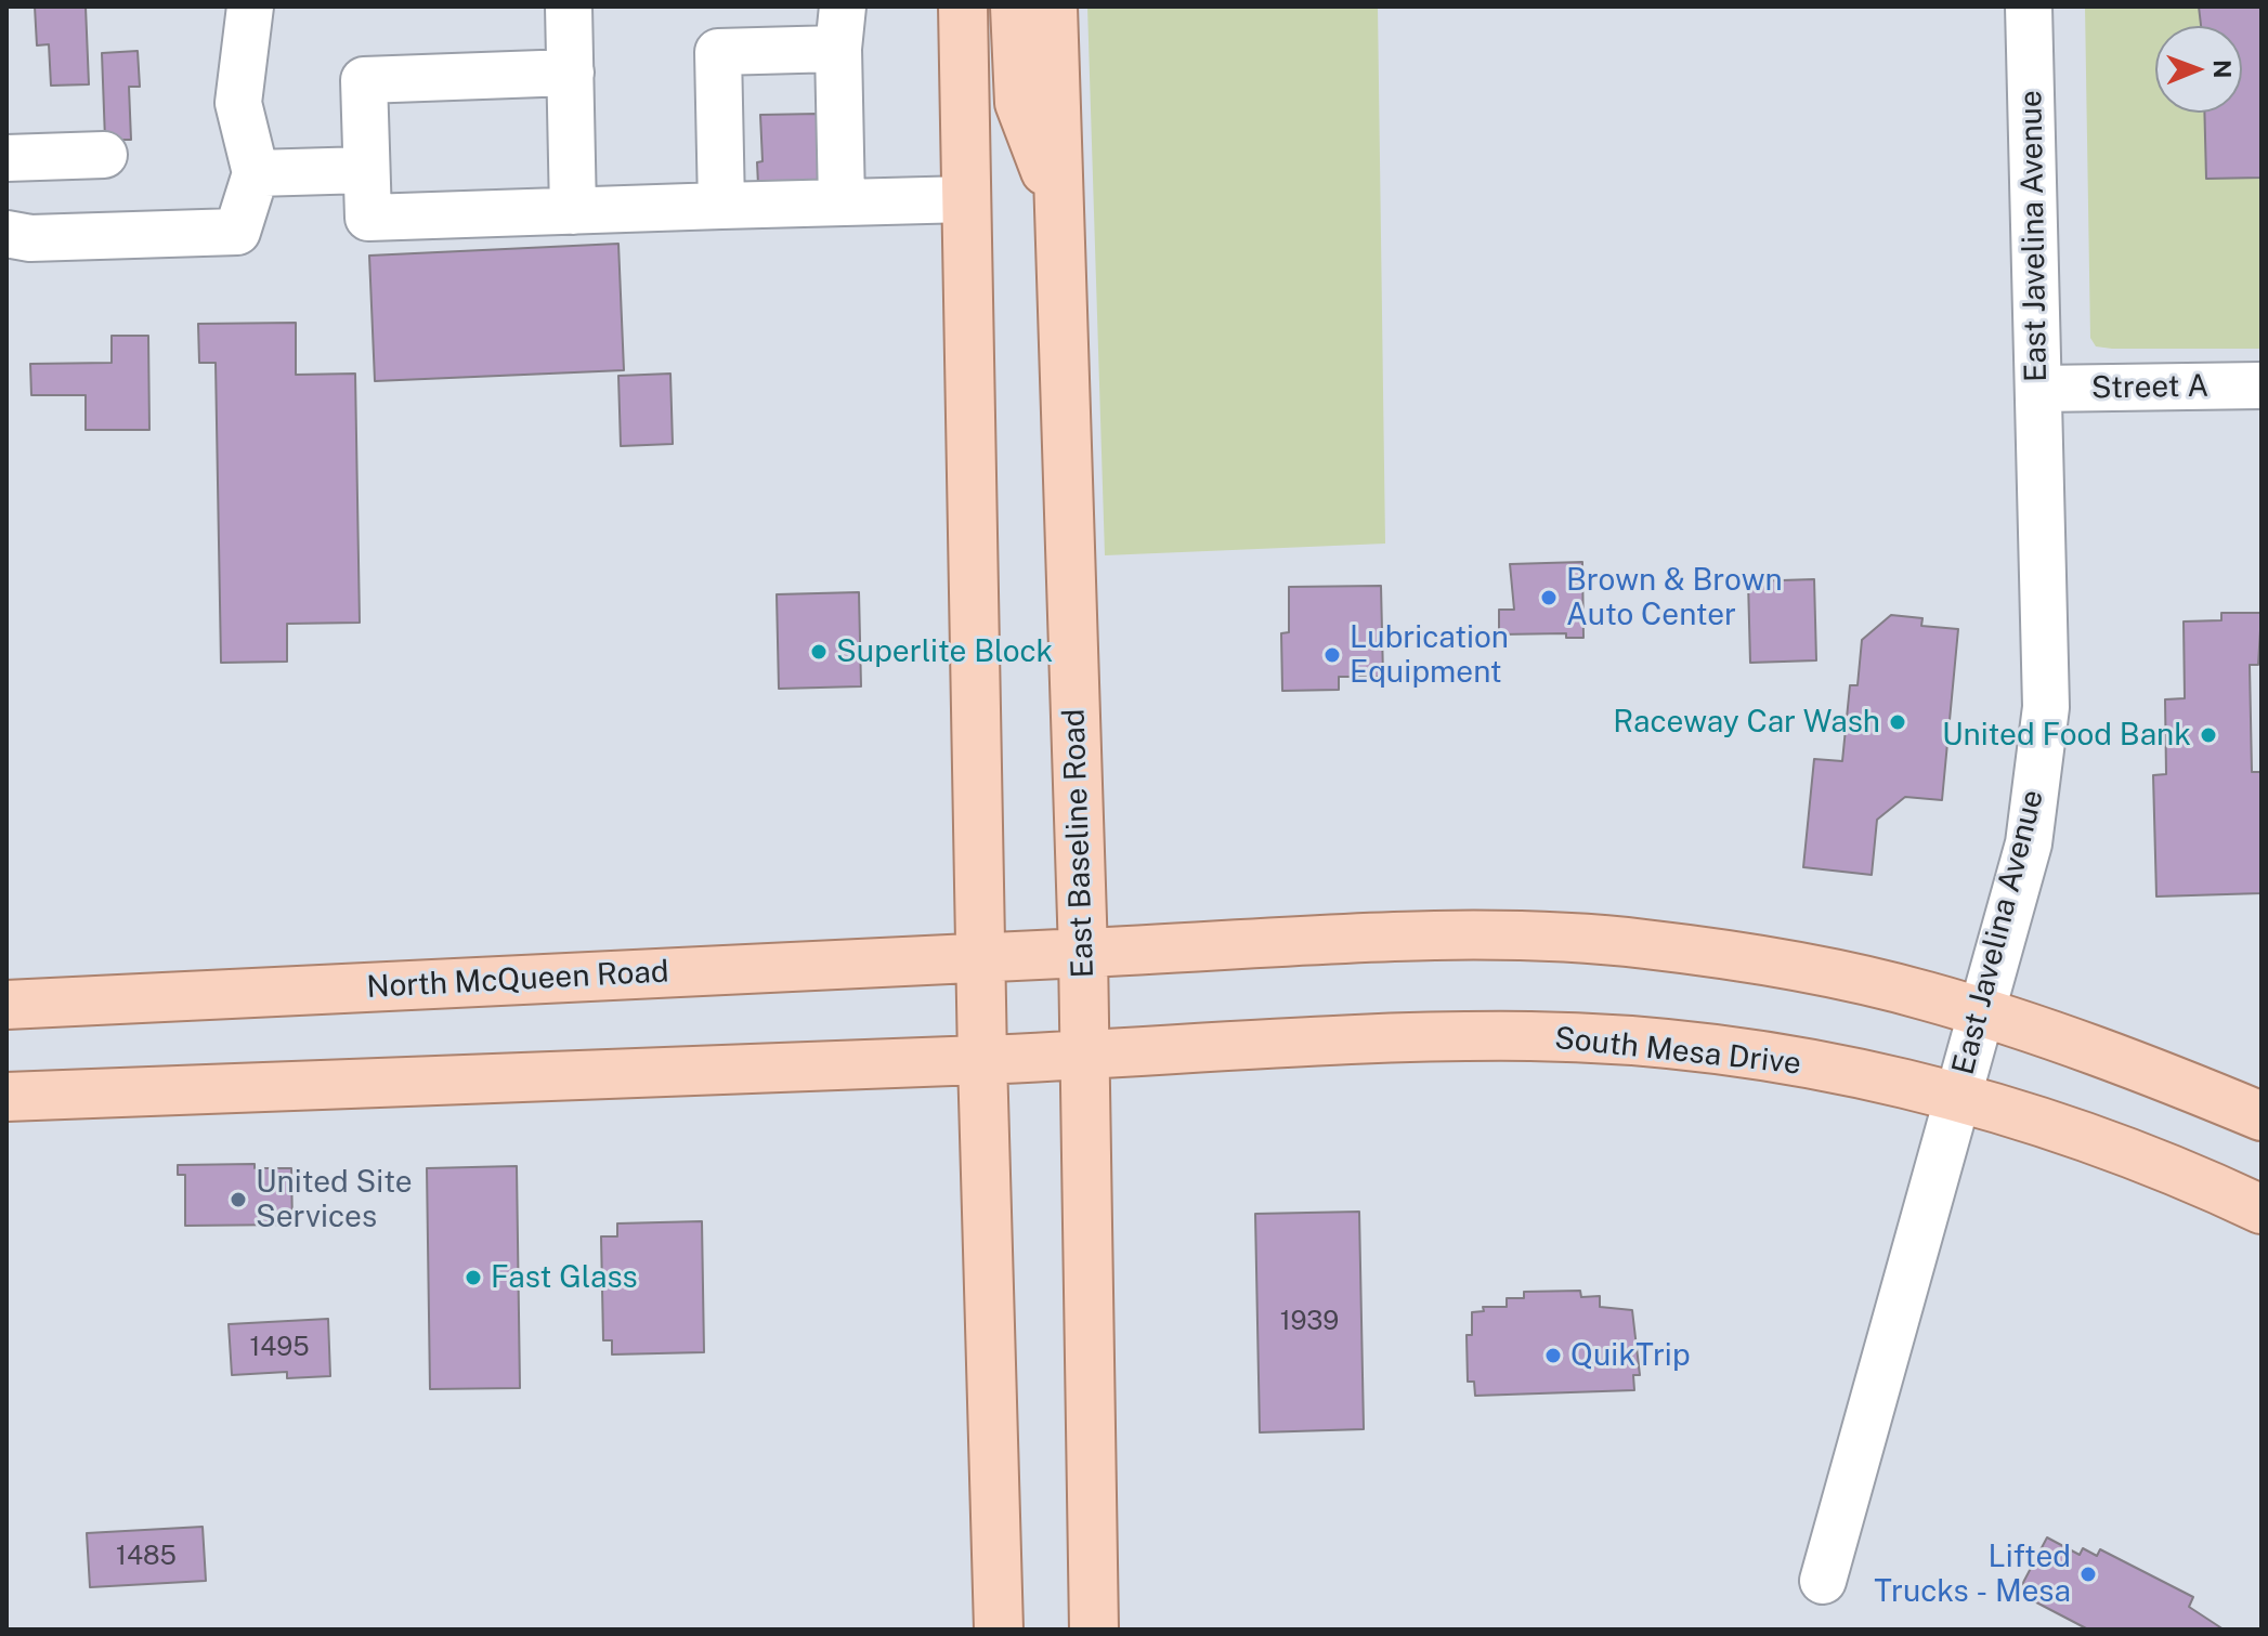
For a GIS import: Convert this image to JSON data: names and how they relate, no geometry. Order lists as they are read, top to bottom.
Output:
{
  "streets": {
    "main road": ["East Baseline Road", "North McQueen Road", "South Mesa Drive"],
    "street": ["East Javelina Avenue", "Street A"]
  },
  "crossings": [
    ["East Javelina Avenue", "Street A"],
    ["East Javelina Avenue", "South Mesa Drive"],
    ["East Baseline Road", "North McQueen Road"],
    ["East Baseline Road", "South Mesa Drive"]
  ],
  "places": [
    "Brown & Brown Auto Center",
    "Superlite Block",
    "Lubrication Equipment",
    "Raceway Car Wash",
    "United Food Bank",
    "United Site Services",
    "Fast Glass",
    "QuikTrip",
    "Lifted Trucks - Mesa"
  ],
  "house_numbers": ["1939", "1495", "1485"],
  "north": "right"
}
